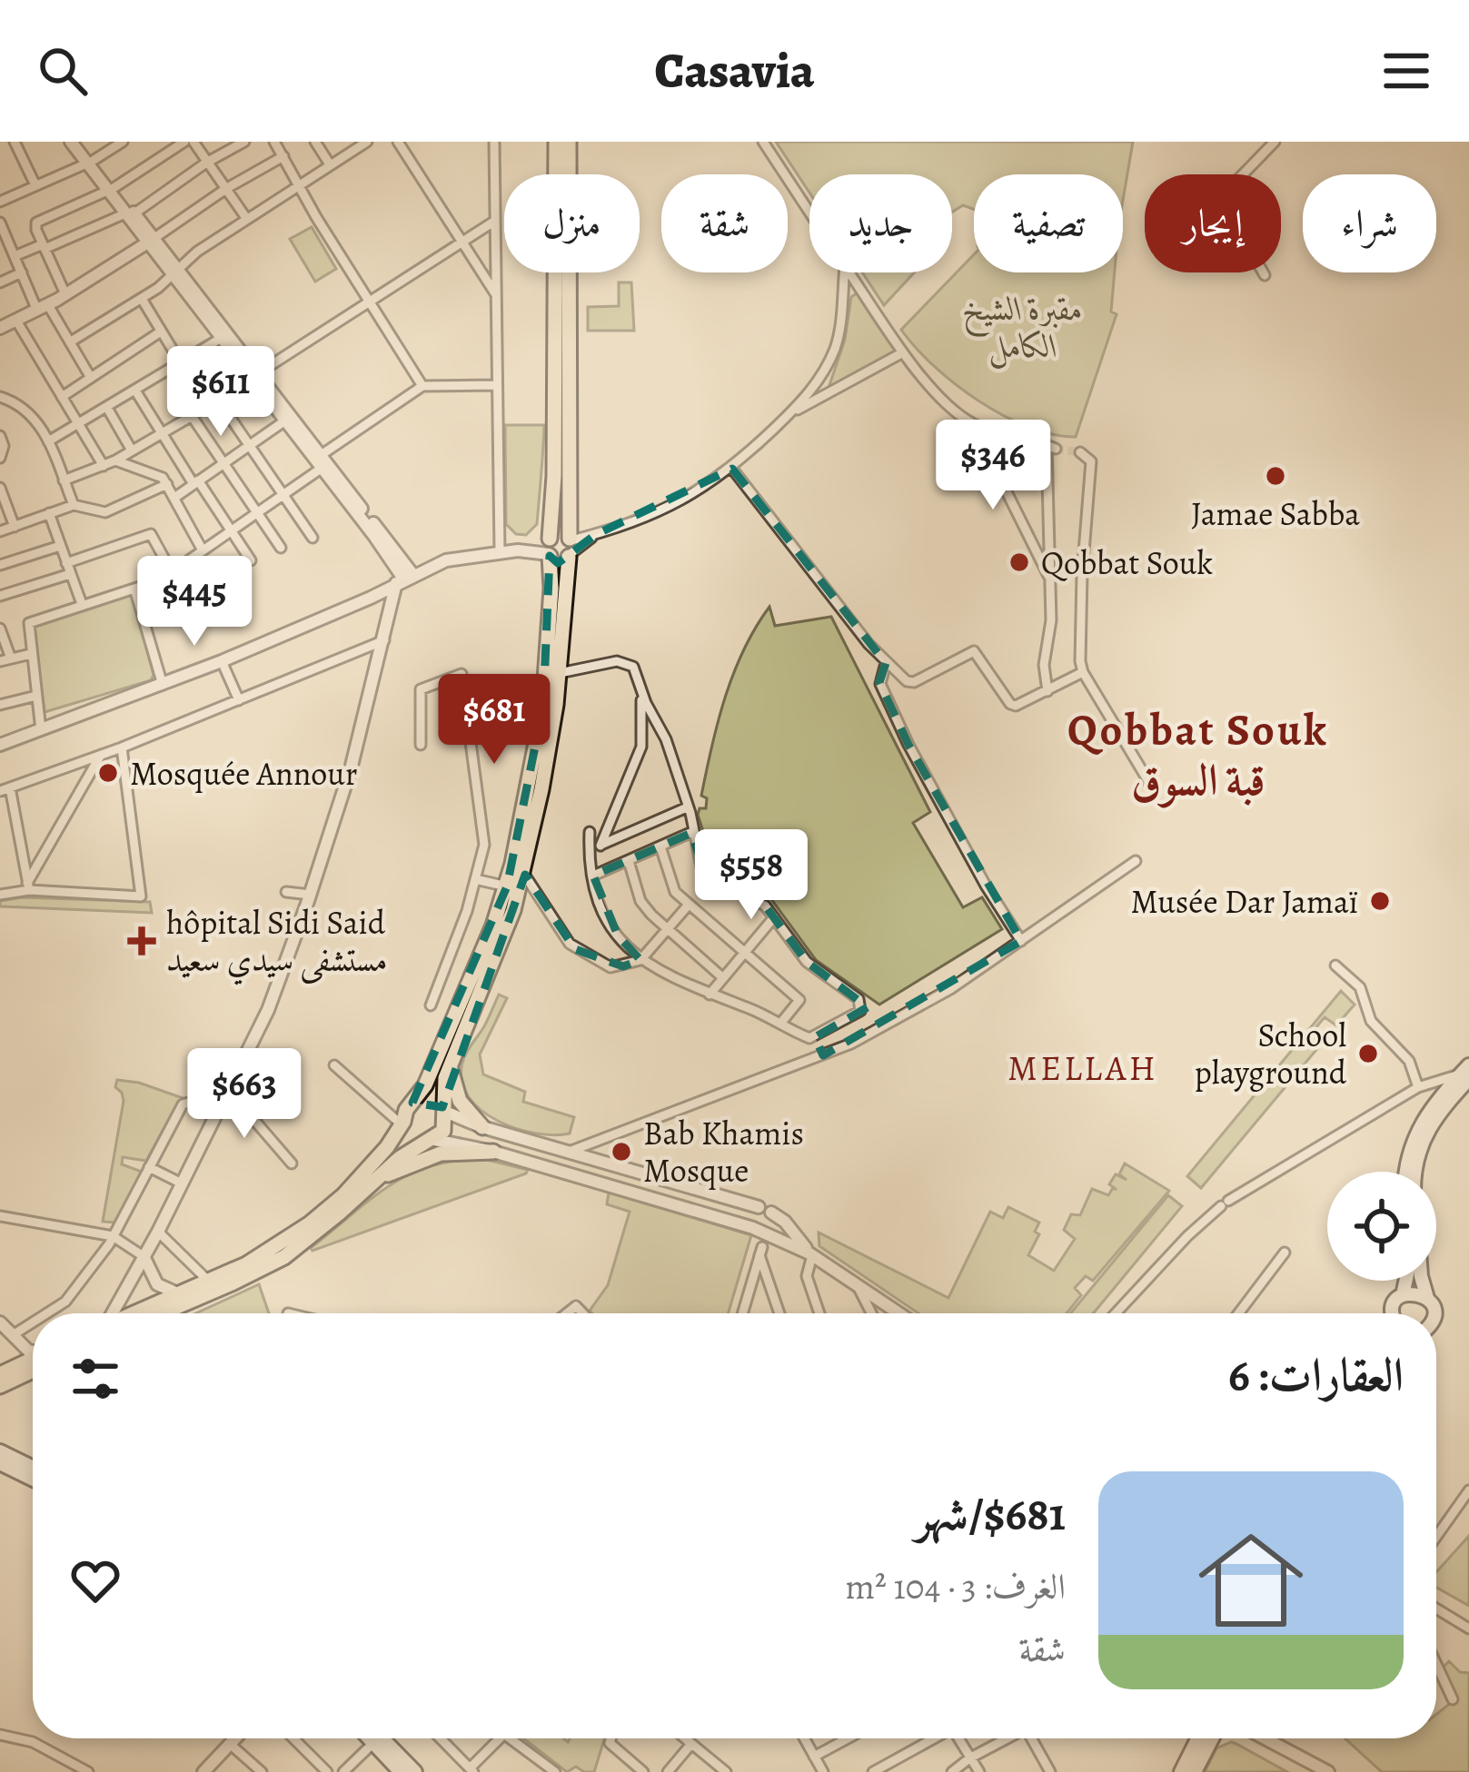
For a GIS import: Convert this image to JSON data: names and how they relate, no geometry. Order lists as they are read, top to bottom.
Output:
{
  "districts": ["Qobbat Souk قبة السوق", "MELLAH"],
  "parks": ["مقبرة الشيخ الكامل"],
  "places": {
    "other": [
      "Jamae Sabba",
      "Qobbat Souk",
      "Mosquée Annour",
      "Musée Dar Jamaï",
      "School playground",
      "Bab Khamis Mosque"
    ],
    "health": ["hôpital Sidi Said مستشفى سيدي سعيد"]
  },
  "page": {
    "header": "Casavia",
    "chip": [
      "شراء",
      "إيجار",
      "تصفية",
      "جديد",
      "شقة",
      "منزل"
    ],
    "price": [
      "$611",
      "$346",
      "$445",
      "$681",
      "$558",
      "$663"
    ],
    "heading": "العقارات: 6",
    "list": [
      {
        "name": "$681/شهر",
        "note": "الغرف: 3 · 104 m² · شقة"
      }
    ]
  }
}
